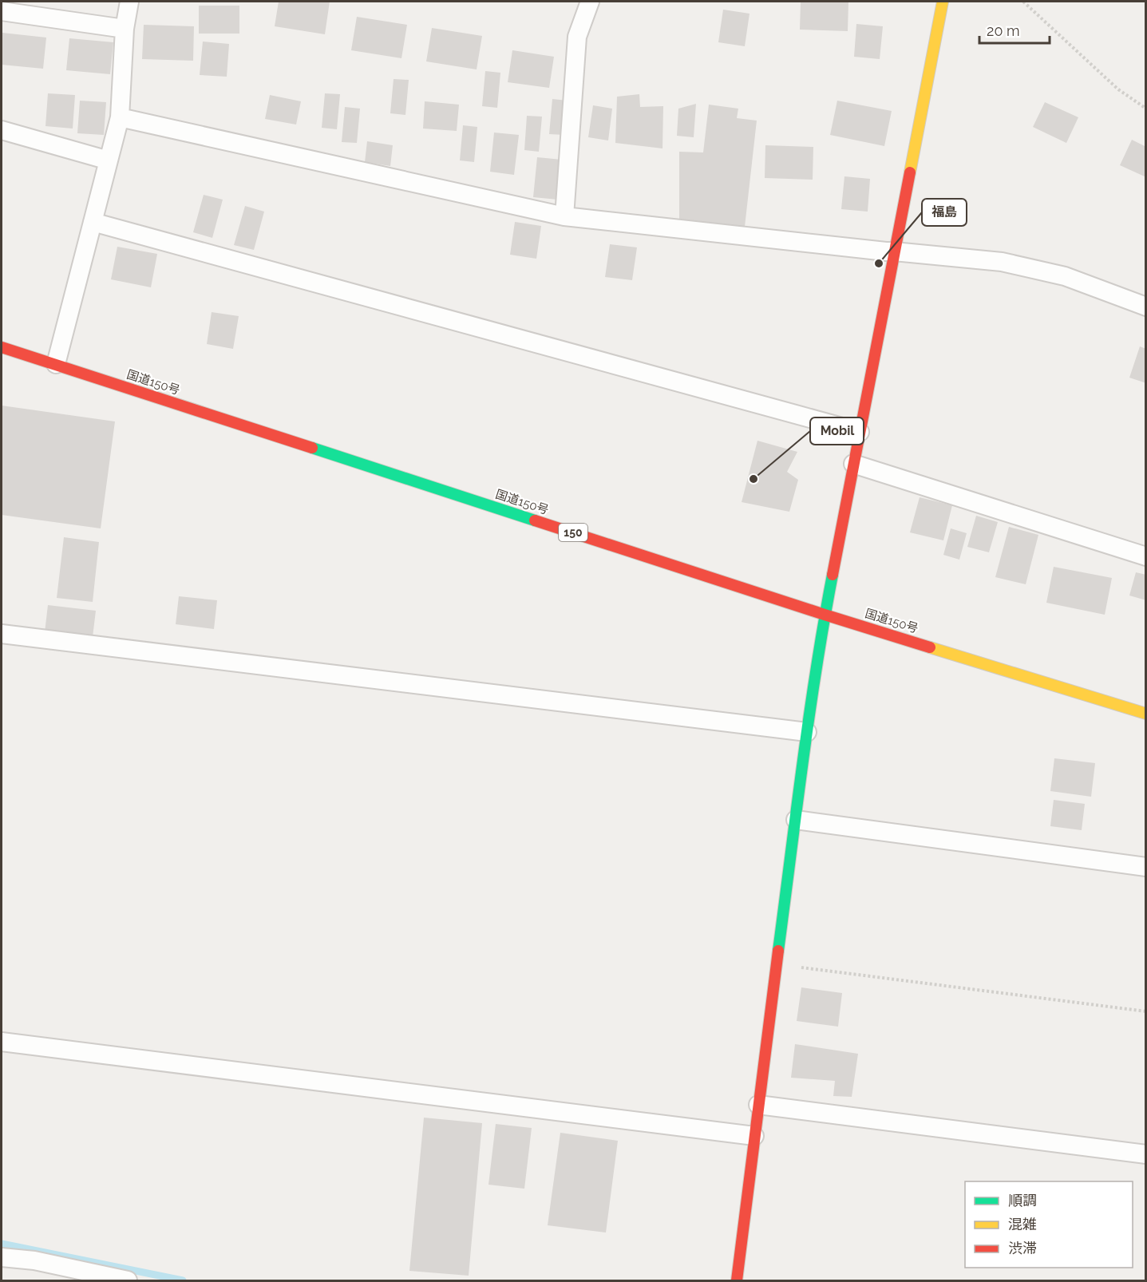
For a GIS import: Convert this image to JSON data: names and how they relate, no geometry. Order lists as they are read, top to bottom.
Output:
{
  "streets": {
    "main road": ["国道150号", "150"]
  },
  "places": ["福島", "Mobil"],
  "legend": ["順調", "混雑", "渋滞"],
  "scale_bar": "20 m"
}
